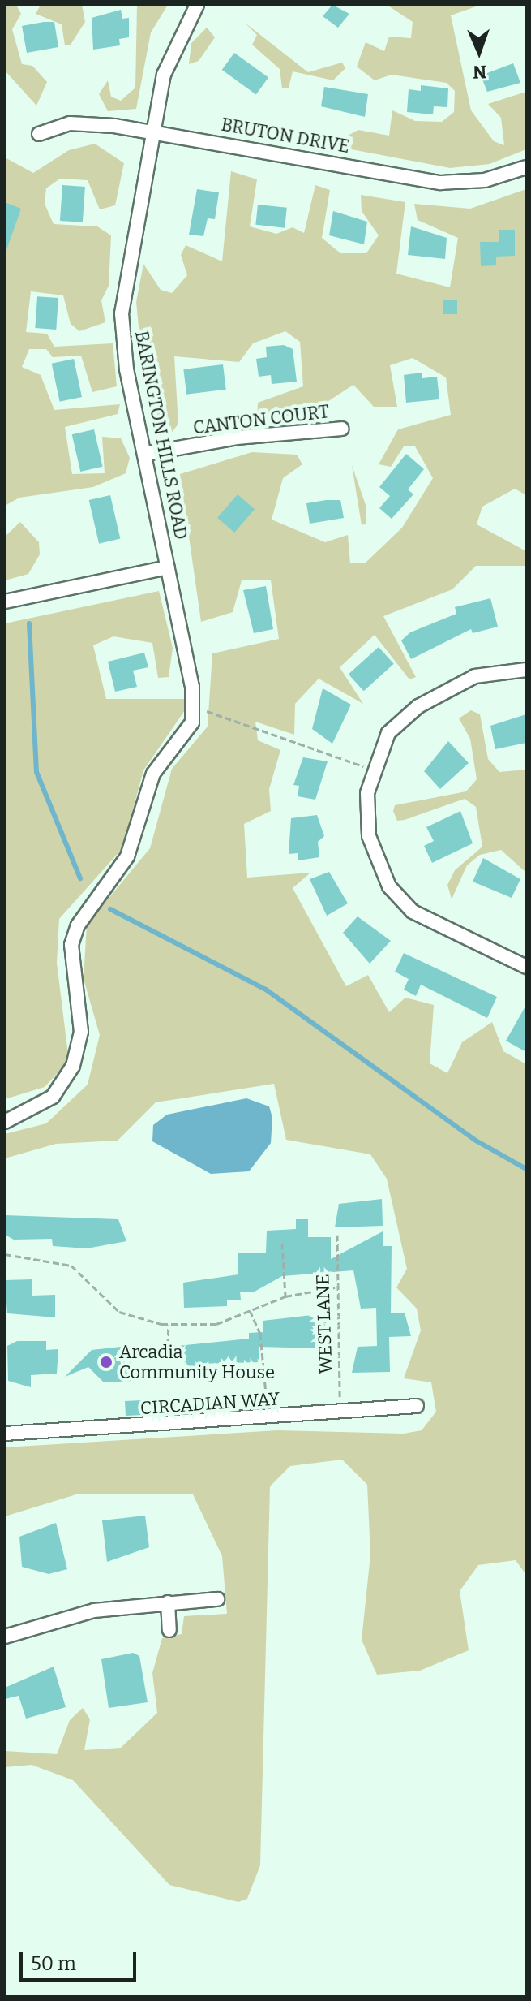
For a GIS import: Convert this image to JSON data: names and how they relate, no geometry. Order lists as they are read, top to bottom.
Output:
{
  "streets": {
    "street": [
      "BRUTON DRIVE",
      "CANTON COURT",
      "BARINGTON HILLS ROAD",
      "CIRCADIAN WAY"
    ],
    "path": ["WEST LANE"]
  },
  "crossings": [
    ["BRUTON DRIVE", "BARINGTON HILLS ROAD"],
    ["CANTON COURT", "BARINGTON HILLS ROAD"],
    ["WEST LANE", "CIRCADIAN WAY"]
  ],
  "places": ["Arcadia Community House"],
  "scale_bar": "50 m",
  "north": "bottom"
}
